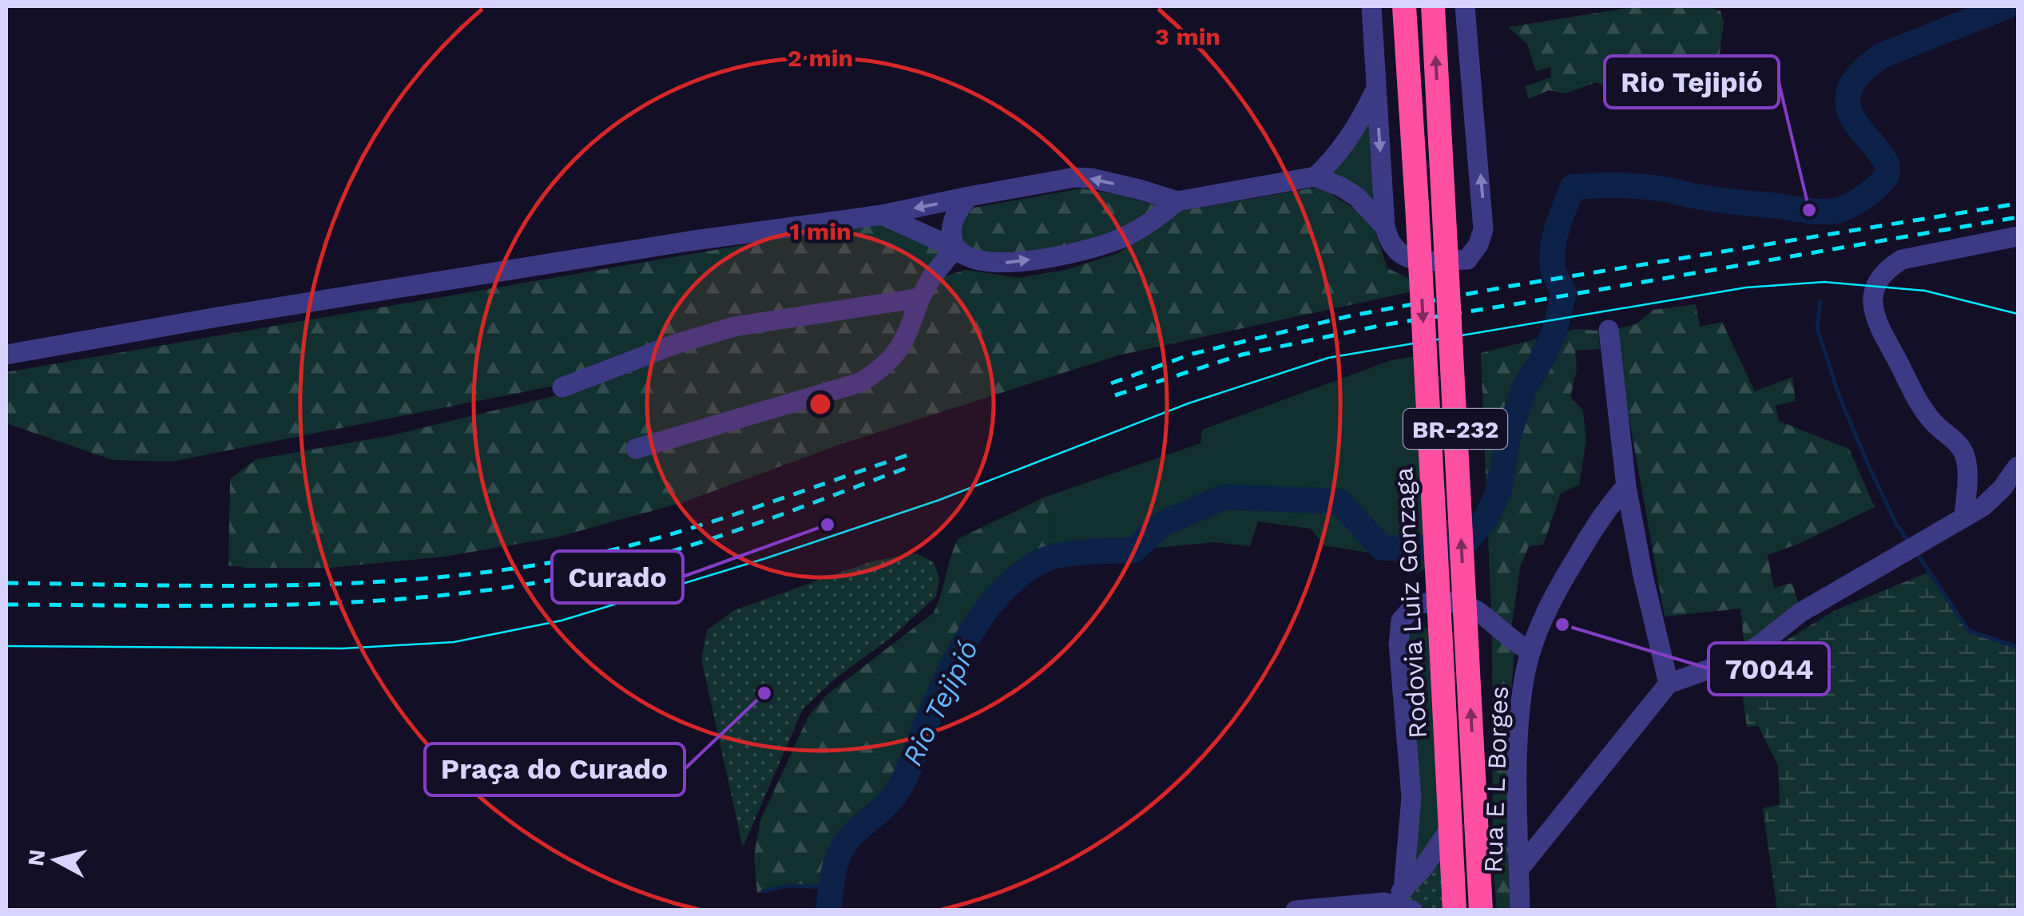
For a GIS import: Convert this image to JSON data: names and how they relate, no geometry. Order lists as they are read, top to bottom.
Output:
{
  "streets": {
    "highway": ["BR-232", "Rodovia Luiz Gonzaga"],
    "street": ["Rua E L Borges"]
  },
  "water": ["Rio Tejipió"],
  "places": [
    "Rio Tejipió",
    "Curado",
    "70044",
    "Praça do Curado"
  ],
  "north": "left",
  "rings": ["3 min", "2 min", "1 min"]
}
